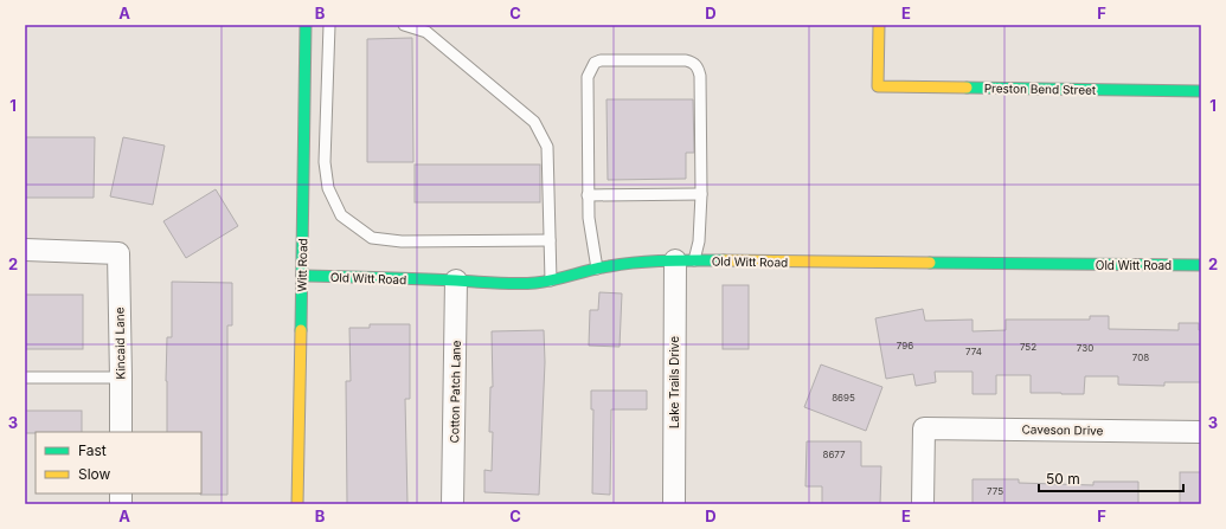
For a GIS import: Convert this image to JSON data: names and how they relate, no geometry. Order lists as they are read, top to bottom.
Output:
{
  "streets": {
    "street": [
      "Preston Bend Street",
      "Old Witt Road",
      "Witt Road",
      "Kincaid Lane",
      "Lake Trails Drive",
      "Cotton Patch Lane",
      "Caveson Drive"
    ]
  },
  "crossings": [
    ["Old Witt Road", "Witt Road"],
    ["Old Witt Road", "Lake Trails Drive"],
    ["Old Witt Road", "Cotton Patch Lane"]
  ],
  "house_numbers": [
    "796",
    "752",
    "730",
    "774",
    "708",
    "8695",
    "8677",
    "775"
  ],
  "legend": ["Fast", "Slow"],
  "scale_bar": "50 m",
  "grid": {
    "columns": [
      "A",
      "B",
      "C",
      "D",
      "E",
      "F"
    ],
    "rows": ["1", "2", "3"]
  }
}
